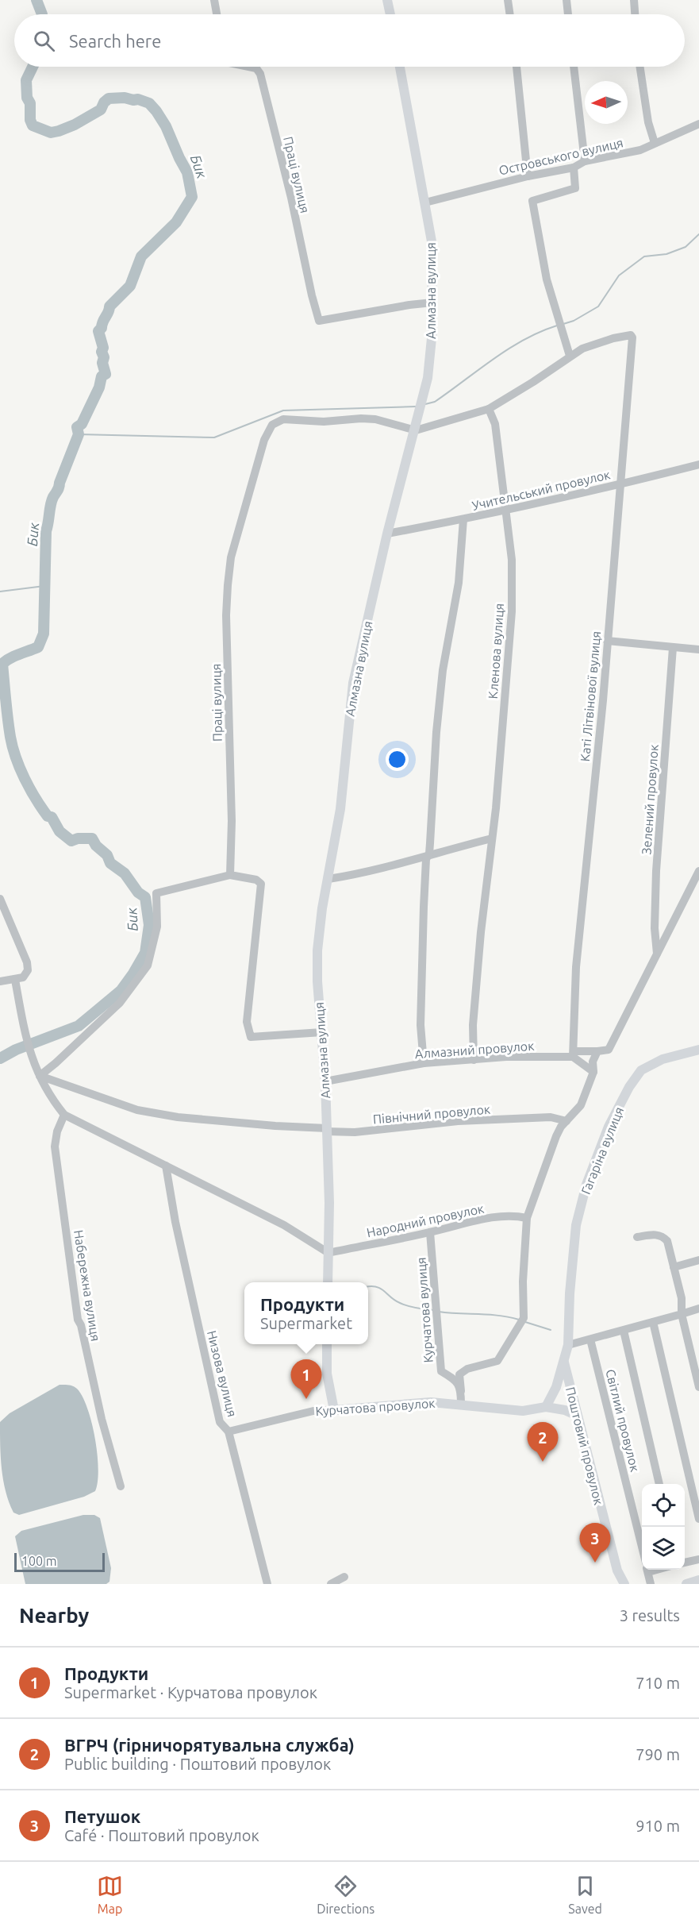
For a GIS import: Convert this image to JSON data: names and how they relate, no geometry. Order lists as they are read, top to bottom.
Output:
{
  "streets": {
    "main road": [
      "Алмазна вулиця",
      "Гагаріна вулиця",
      "Курчатова провулок",
      "Поштовий провулок"
    ],
    "street": [
      "Островського вулиця",
      "Праці вулиця",
      "Учительський провулок",
      "Кленова вулиця",
      "Каті Літвінової вулиця",
      "Зелений провулок",
      "Алмазний провулок",
      "Північний провулок",
      "Народний провулок",
      "Набережна вулиця",
      "Курчатова вулиця",
      "Низова вулиця",
      "Світлий провулок"
    ]
  },
  "crossings": [
    ["Островського вулиця", "Алмазна вулиця"],
    ["Праці вулиця", "Алмазна вулиця"],
    ["Алмазна вулиця", "Учительський провулок"],
    ["Алмазна вулиця", "Алмазний провулок"],
    ["Алмазна вулиця", "Північний провулок"],
    ["Алмазна вулиця", "Народний провулок"],
    ["Учительський провулок", "Кленова вулиця"],
    ["Учительський провулок", "Каті Літвінової вулиця"],
    ["Кленова вулиця", "Алмазний провулок"],
    ["Каті Літвінової вулиця", "Алмазний провулок"],
    ["Гагаріна вулиця", "Курчатова провулок"],
    ["Гагаріна вулиця", "Поштовий провулок"],
    ["Народний провулок", "Курчатова вулиця"],
    ["Низова вулиця", "Курчатова провулок"],
    ["Курчатова провулок", "Поштовий провулок"]
  ],
  "water": ["Бик"],
  "scale_bar": "100 m",
  "north": "left",
  "page": {
    "search": "Search here",
    "popup": ["Продукти", "Supermarket"],
    "pins": ["1", "2", "3"],
    "scale": "100 m",
    "heading": ["Nearby", "3 results"],
    "list": [
      {
        "mark": "1",
        "name": "Продукти",
        "note": "Supermarket · Курчатова провулок",
        "value": "710 m"
      },
      {
        "mark": "2",
        "name": "ВГРЧ (гірничорятувальна служба)",
        "note": "Public building · Поштовий провулок",
        "value": "790 m"
      },
      {
        "mark": "3",
        "name": "Петушок",
        "note": "Café · Поштовий провулок",
        "value": "910 m"
      }
    ],
    "nav": ["Map", "Directions", "Saved"]
  }
}
